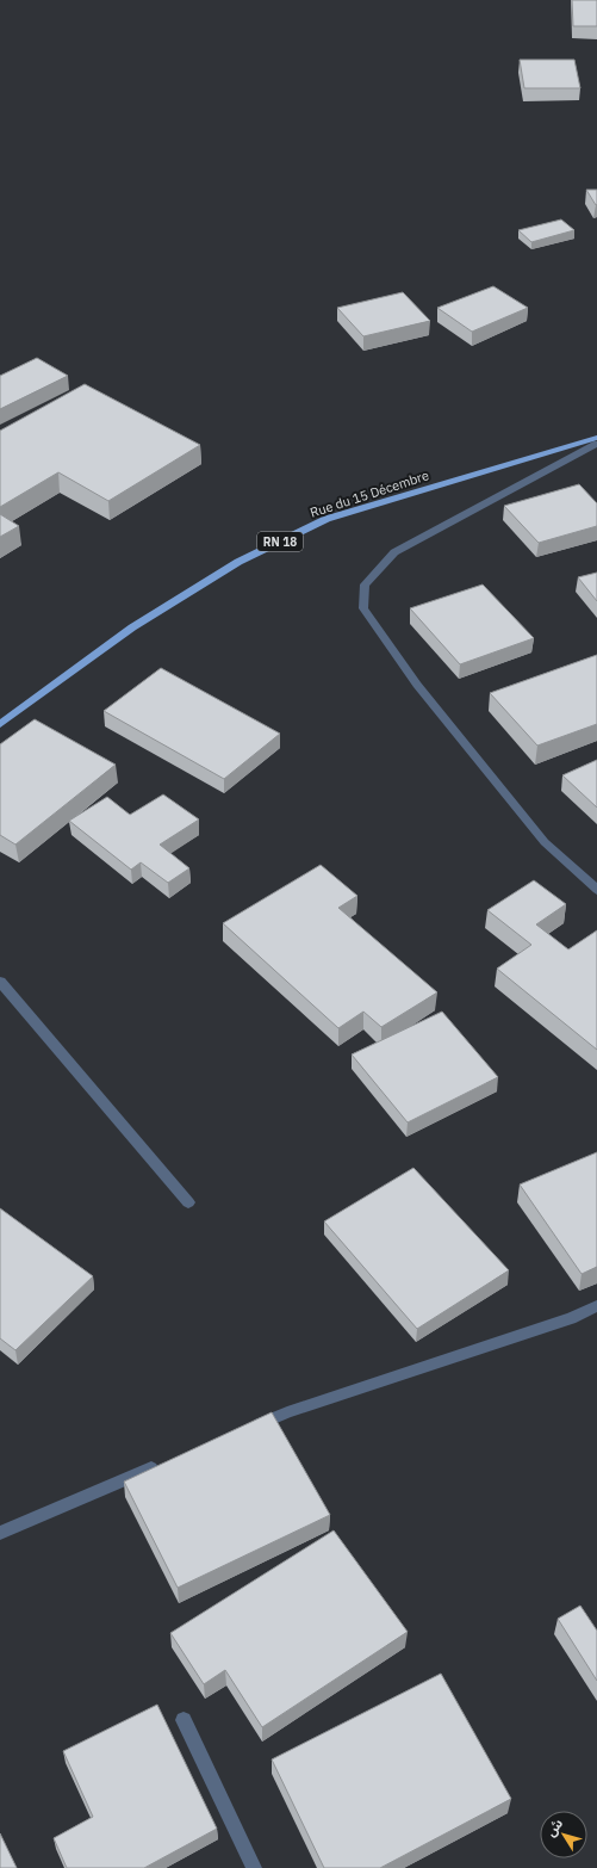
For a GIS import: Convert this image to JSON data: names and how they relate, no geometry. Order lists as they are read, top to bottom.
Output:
{
  "streets": {
    "main road": ["Rue du 15 Décembre", "RN 18"]
  },
  "north": "top left"
}
